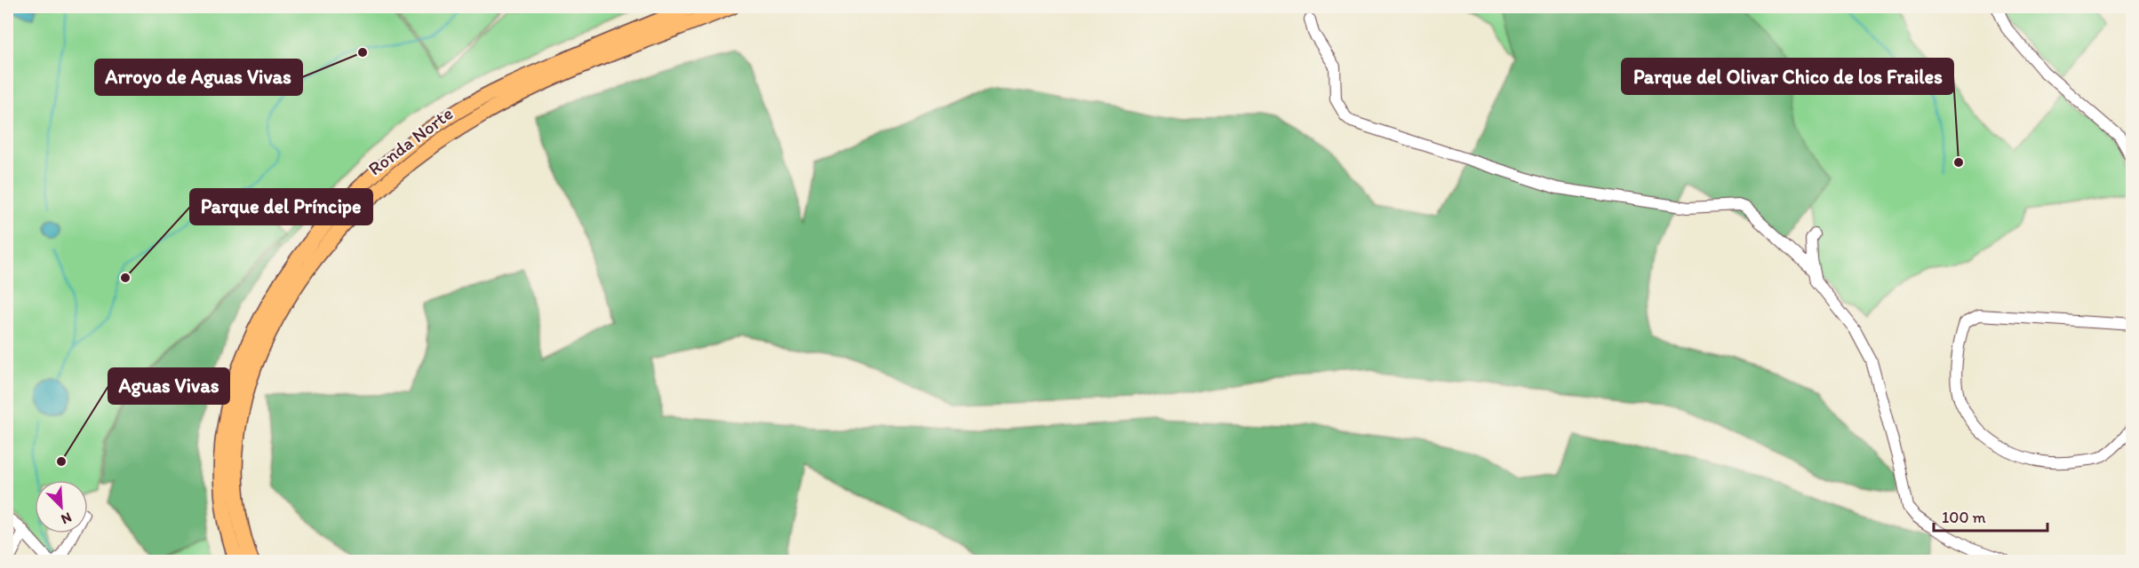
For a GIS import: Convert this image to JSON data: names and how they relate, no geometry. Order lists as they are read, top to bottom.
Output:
{
  "streets": {
    "highway": ["Ronda Norte"]
  },
  "places": [
    "Arroyo de Aguas Vivas",
    "Parque del Olivar Chico de los Frailes",
    "Parque del Príncipe",
    "Aguas Vivas"
  ],
  "scale_bar": "100 m",
  "north": "bottom right"
}
